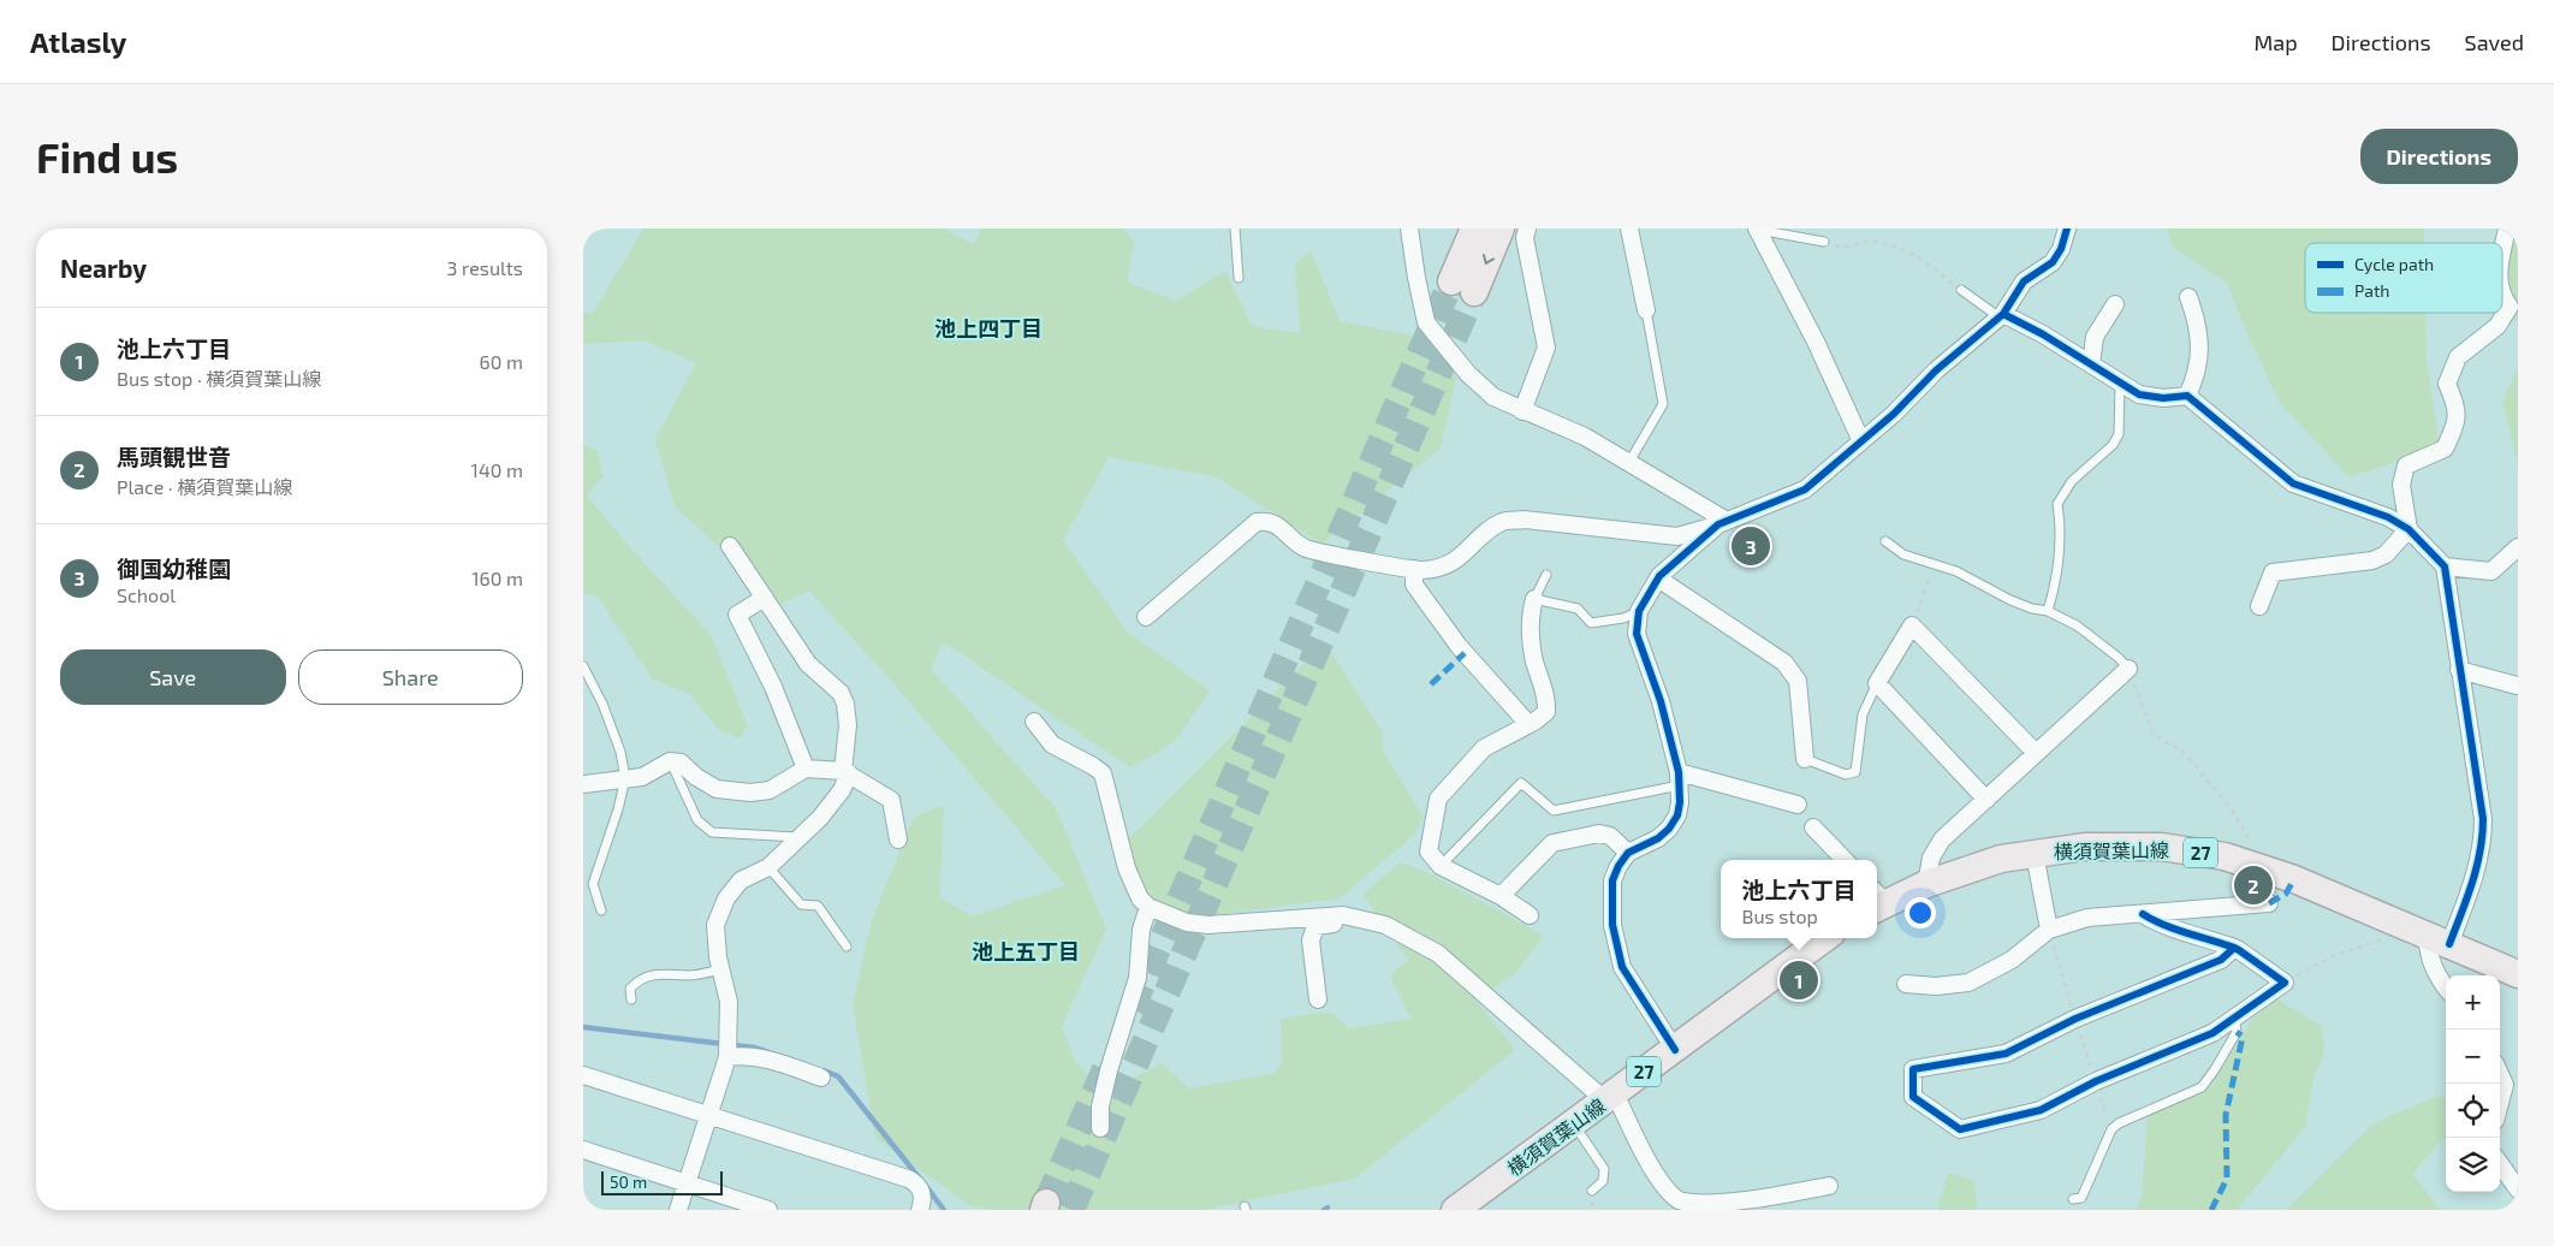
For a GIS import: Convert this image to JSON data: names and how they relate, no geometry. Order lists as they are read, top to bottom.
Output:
{
  "streets": {
    "main road": ["横須賀葉山線", "27"]
  },
  "districts": ["池上四丁目", "池上五丁目"],
  "legend": ["Cycle path", "Path"],
  "scale_bar": "50 m",
  "page": {
    "header": "Atlasly",
    "nav": ["Map", "Directions", "Saved"],
    "buttons": [
      "Directions",
      ["Save", "Share"]
    ],
    "title": "Find us",
    "heading": ["Nearby", "3 results"],
    "list": [
      {
        "mark": "1",
        "name": "池上六丁目",
        "note": "Bus stop · 横須賀葉山線",
        "value": "60 m"
      },
      {
        "mark": "2",
        "name": "馬頭観世音",
        "note": "Place · 横須賀葉山線",
        "value": "140 m"
      },
      {
        "mark": "3",
        "name": "御国幼稚園",
        "note": "School",
        "value": "160 m"
      }
    ],
    "pins": ["3", "2", "1"],
    "popup": ["池上六丁目", "Bus stop"],
    "map_buttons": ["+", "−"],
    "scale": "50 m"
  }
}
